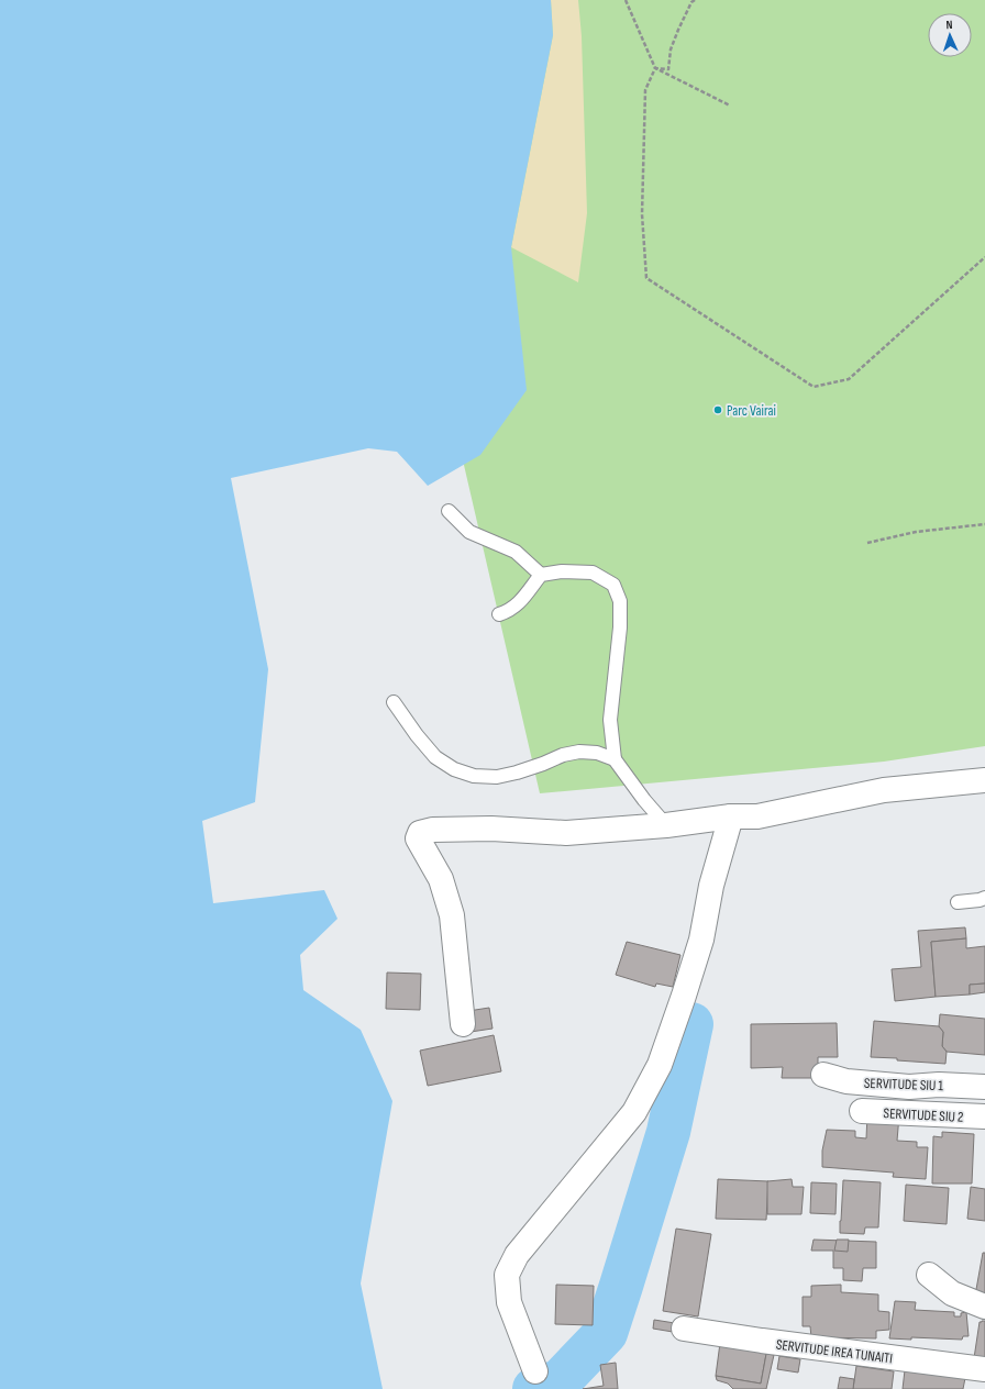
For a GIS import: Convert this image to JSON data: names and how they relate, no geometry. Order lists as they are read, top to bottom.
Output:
{
  "streets": {
    "street": ["SERVITUDE SIU 1", "SERVITUDE SIU 2", "SERVITUDE IREA TUNAITI"]
  },
  "places": ["Parc Vairai"],
  "north": "top"
}
